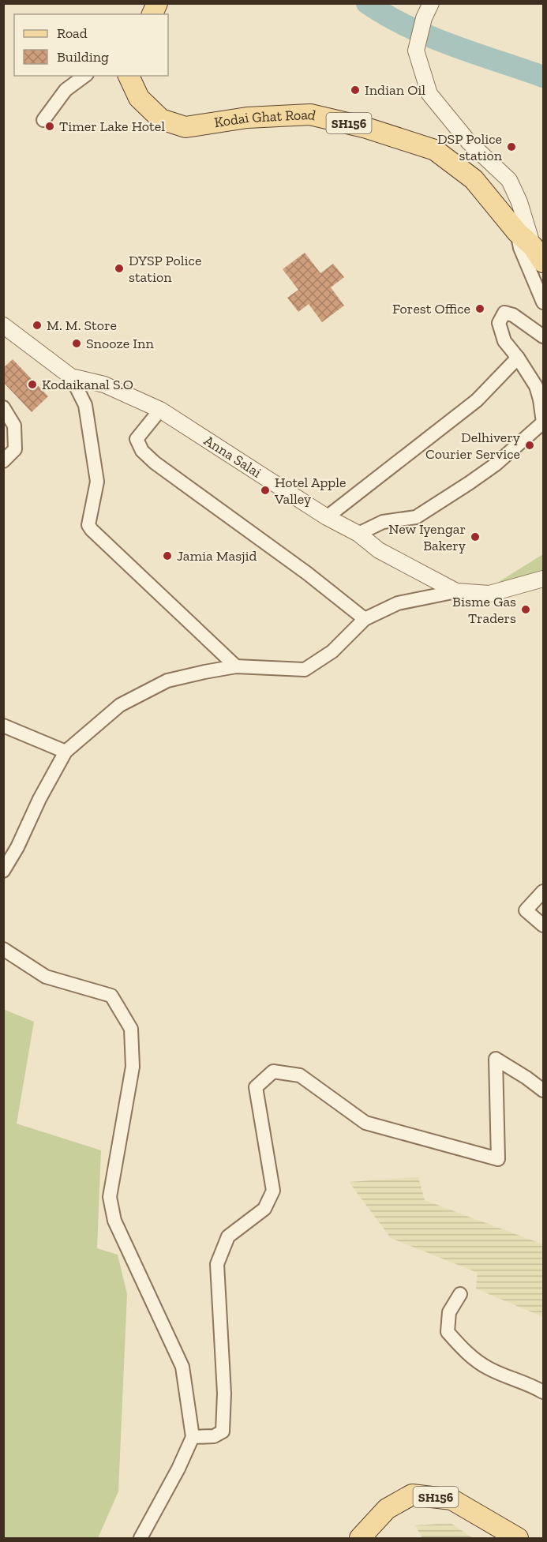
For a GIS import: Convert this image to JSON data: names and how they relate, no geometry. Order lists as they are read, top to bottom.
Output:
{
  "streets": {
    "main road": ["Kodai Ghat Road", "SH156"],
    "street": ["Anna Salai"]
  },
  "places": [
    "Indian Oil",
    "Timer Lake Hotel",
    "DSP Police station",
    "DYSP Police station",
    "Forest Office",
    "M. M. Store",
    "Snooze Inn",
    "Kodaikanal S.O",
    "Delhivery Courier Service",
    "Hotel Apple Valley",
    "New Iyengar Bakery",
    "Jamia Masjid",
    "Bisme Gas Traders"
  ],
  "legend": ["Road", "Building"]
}
